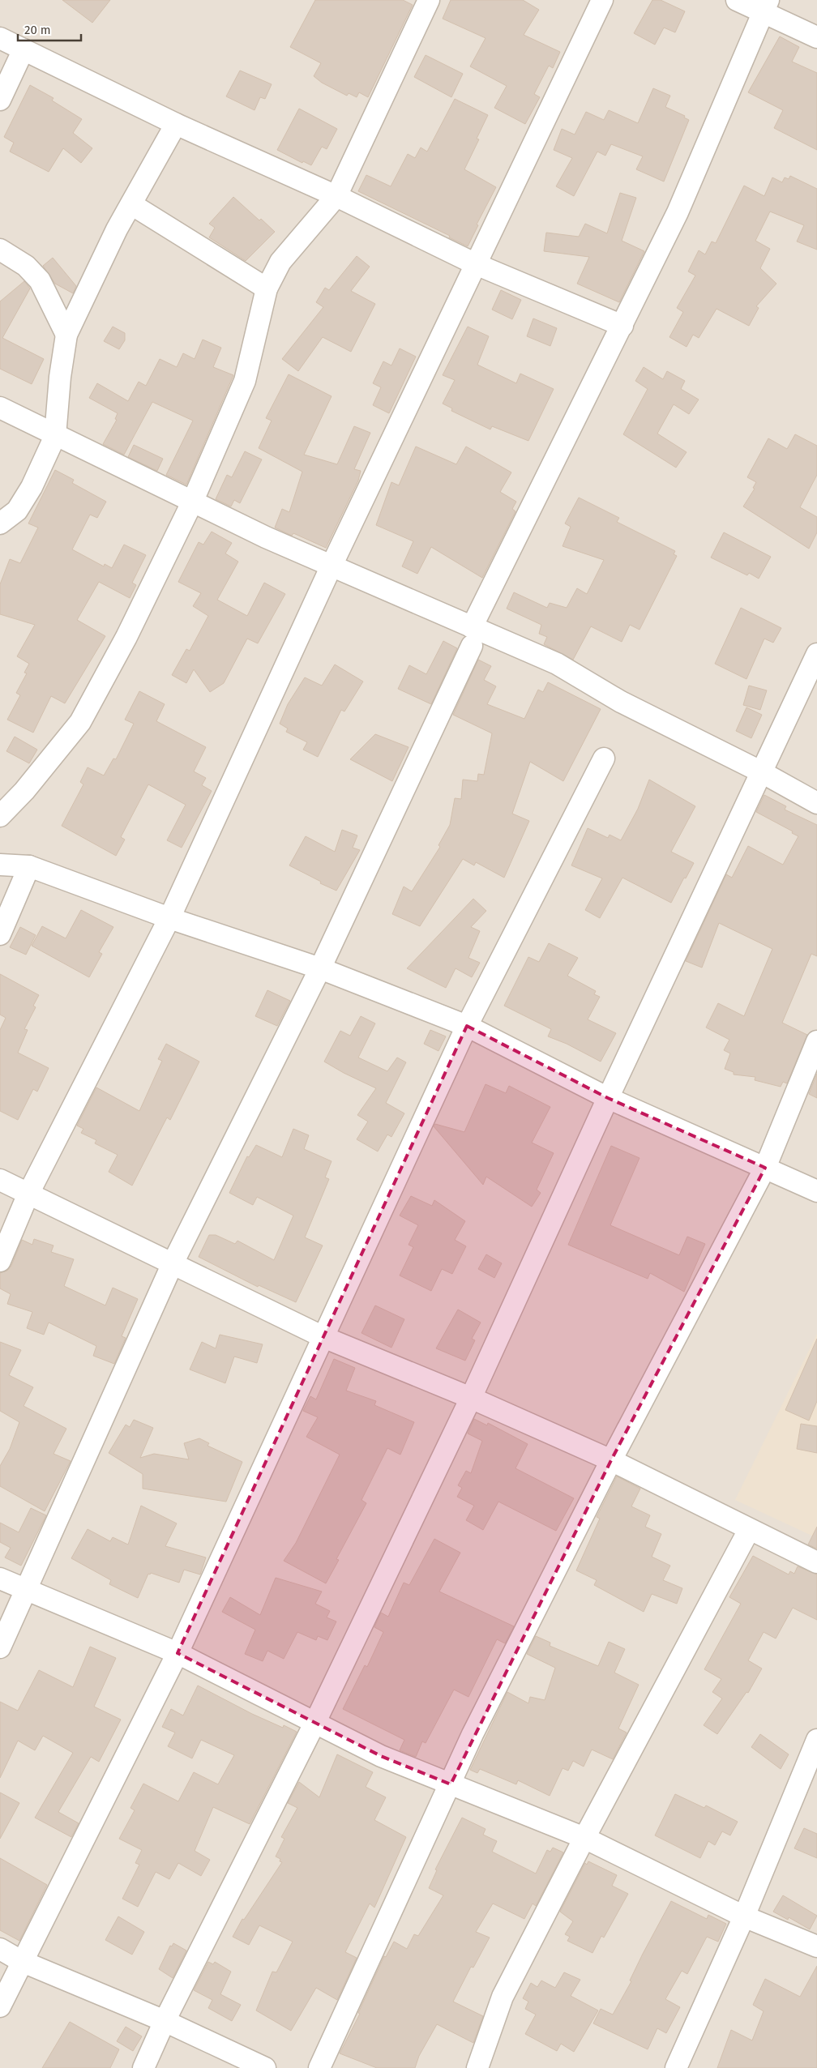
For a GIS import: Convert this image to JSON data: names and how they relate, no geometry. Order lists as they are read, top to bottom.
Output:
{
  "scale_bar": "20 m"
}
